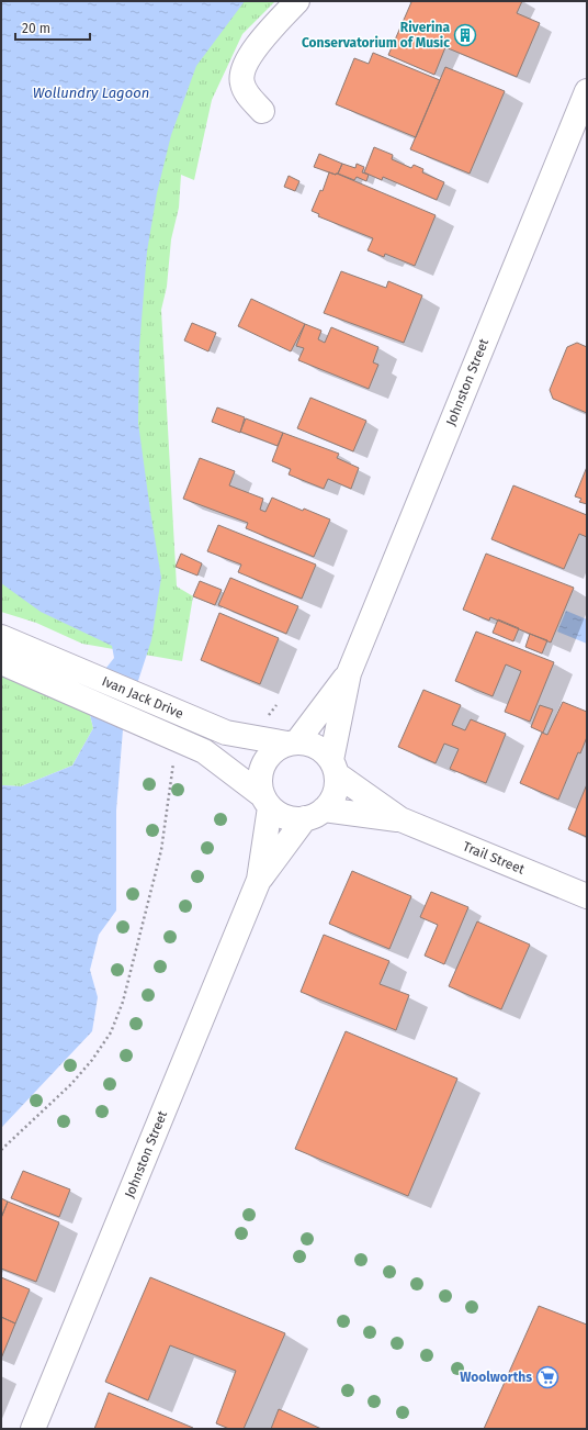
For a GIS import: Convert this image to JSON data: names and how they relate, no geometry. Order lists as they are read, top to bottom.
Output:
{
  "streets": {
    "street": ["Johnston Street", "Ivan Jack Drive", "Trail Street"]
  },
  "crossings": [
    ["Johnston Street", "Ivan Jack Drive"],
    ["Johnston Street", "Trail Street"],
    ["Ivan Jack Drive", "Trail Street"]
  ],
  "water": ["Wollundry Lagoon"],
  "places": {
    "building": ["Riverina Conservatorium of Music"],
    "supermarket": ["Woolworths"]
  },
  "scale_bar": "20 m"
}
